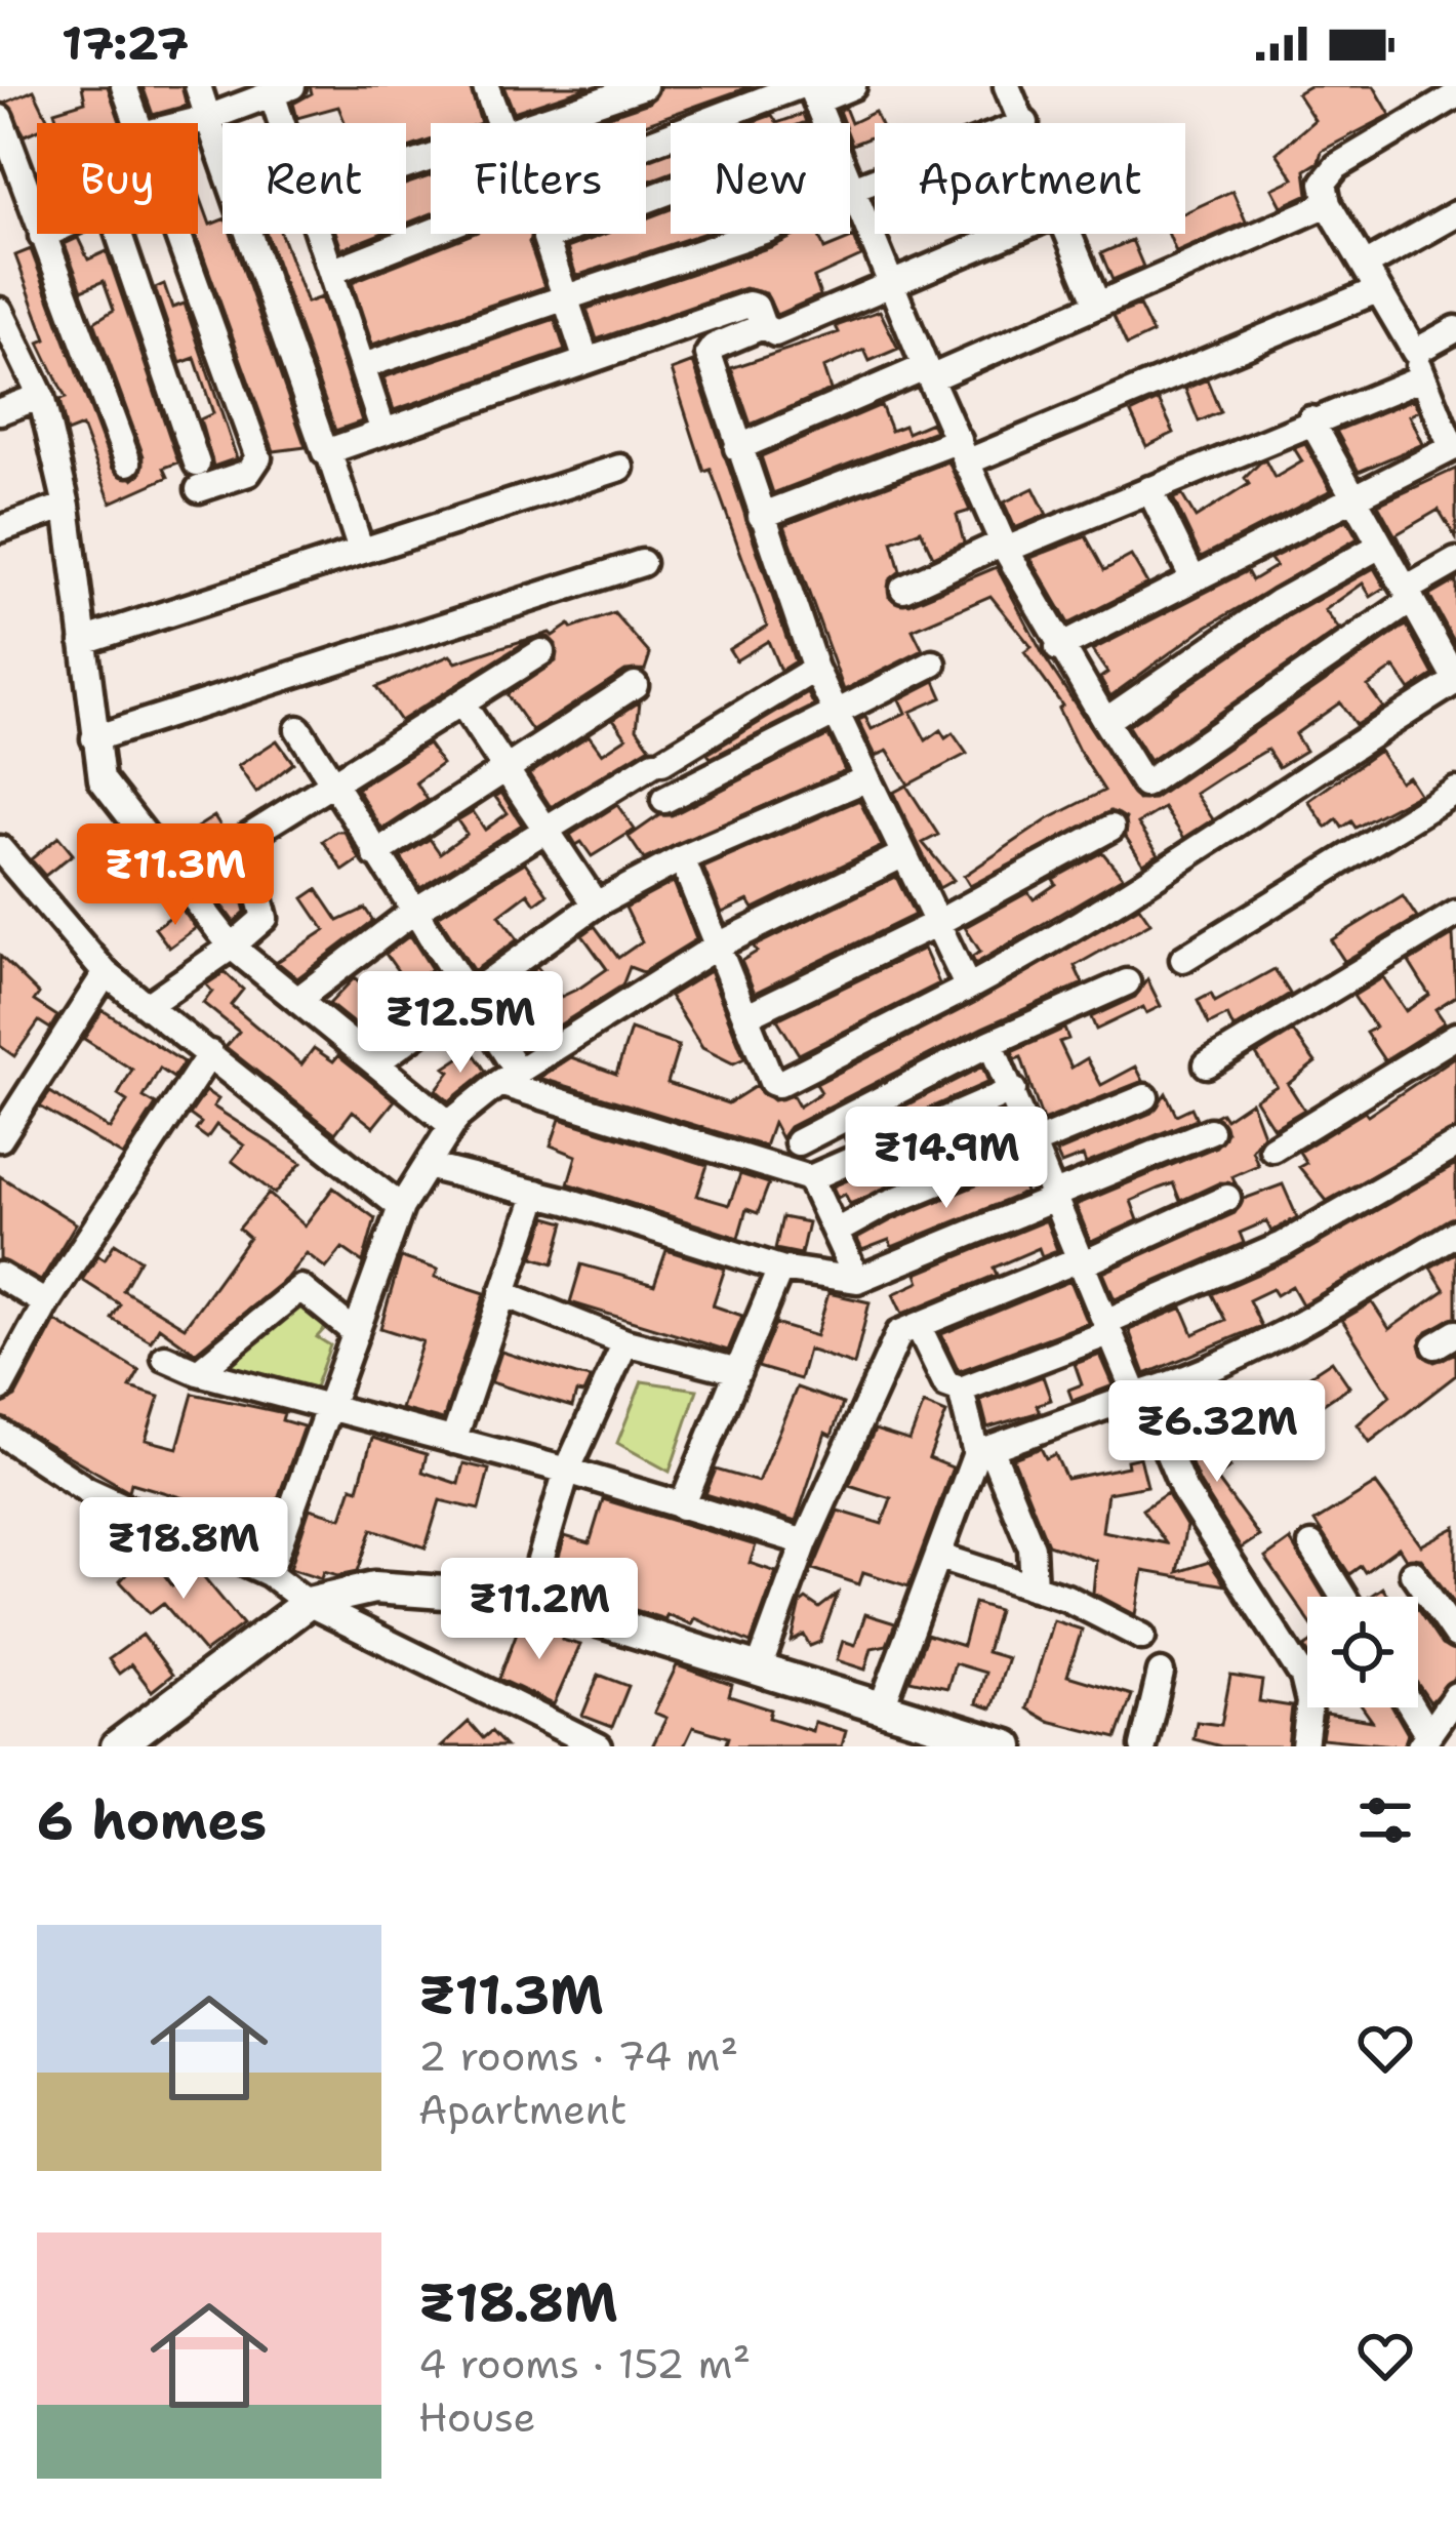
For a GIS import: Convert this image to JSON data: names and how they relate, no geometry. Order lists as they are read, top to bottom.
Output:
{
  "page": {
    "status": "17:27",
    "chip": [
      "Buy",
      "Rent",
      "Filters",
      "New",
      "Apartment"
    ],
    "price": [
      "₹11.3M",
      "₹12.5M",
      "₹14.9M",
      "₹6.32M",
      "₹18.8M",
      "₹11.2M"
    ],
    "heading": "6 homes",
    "list": [
      {
        "name": "₹11.3M",
        "note": "2 rooms · 74 m² · Apartment"
      },
      {
        "name": "₹18.8M",
        "note": "4 rooms · 152 m² · House"
      }
    ]
  }
}
